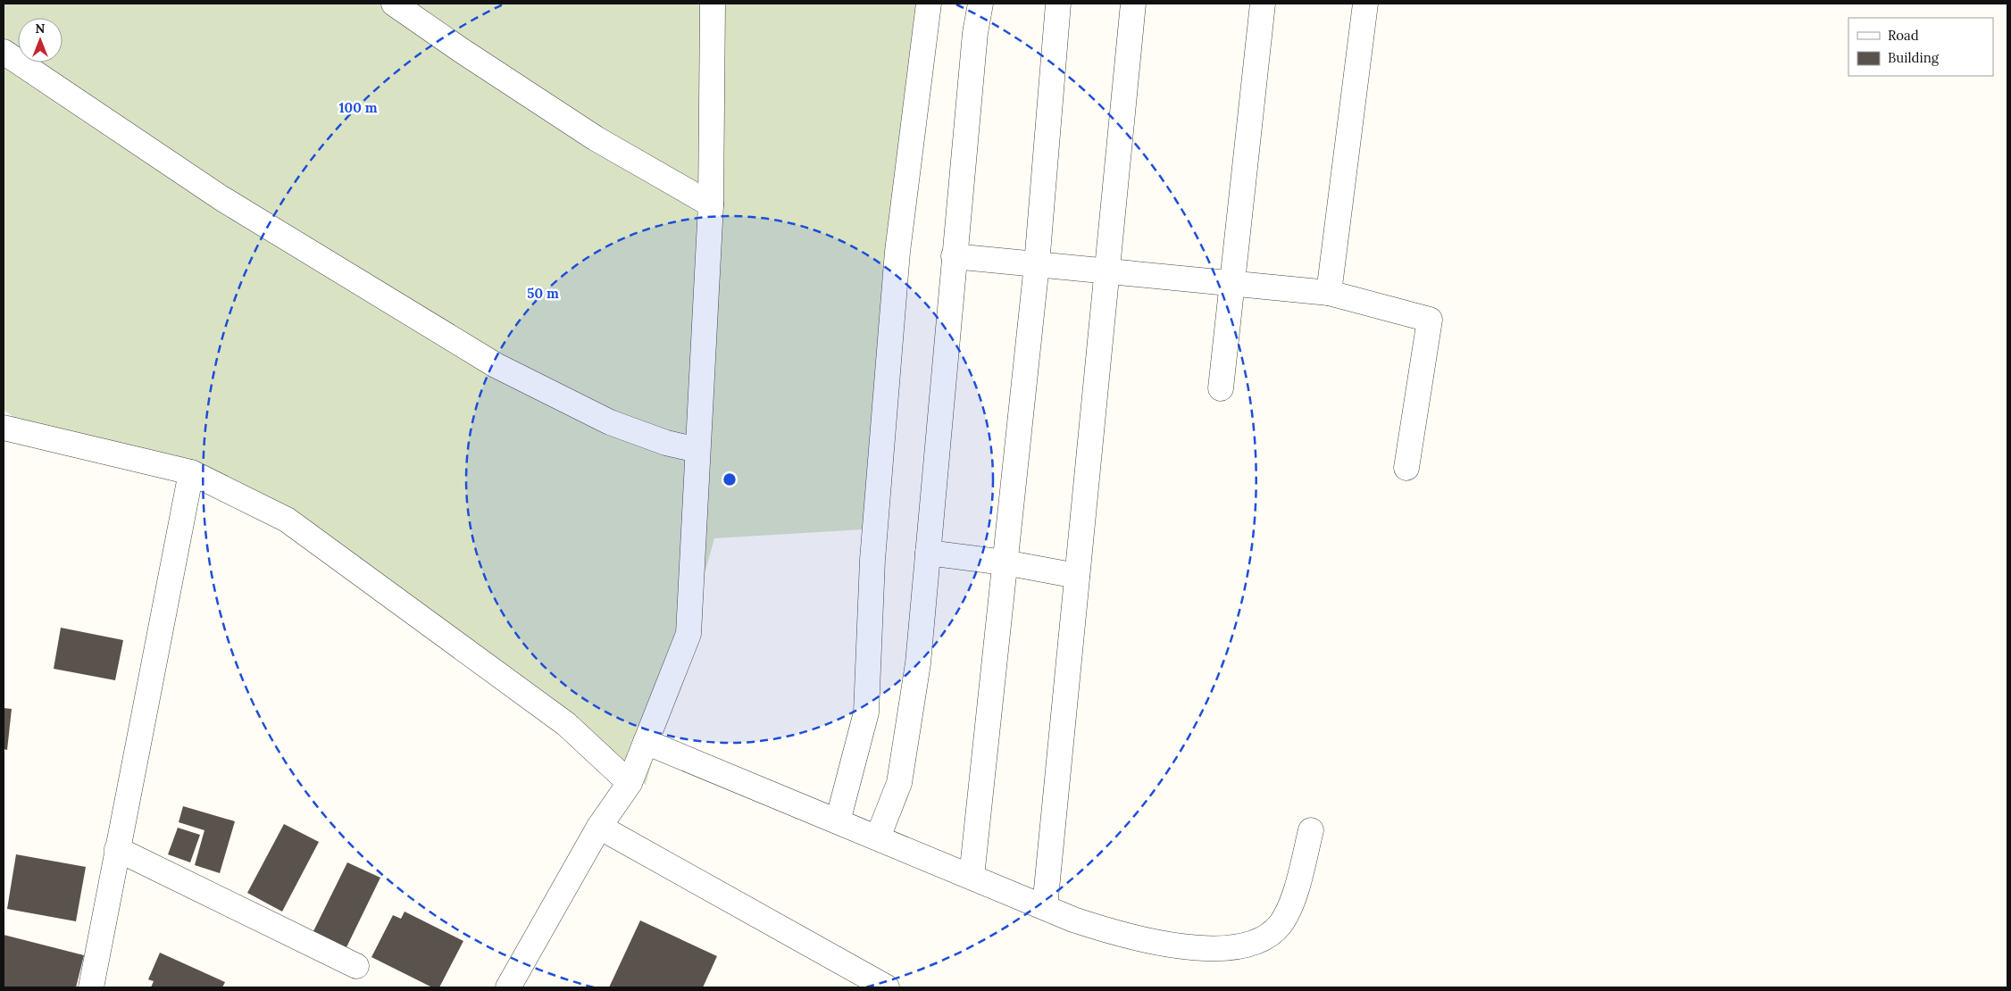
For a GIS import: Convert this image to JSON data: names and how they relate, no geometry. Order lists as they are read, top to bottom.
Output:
{
  "legend": ["Road", "Building"],
  "north": "top",
  "rings": ["100 m", "50 m"]
}
